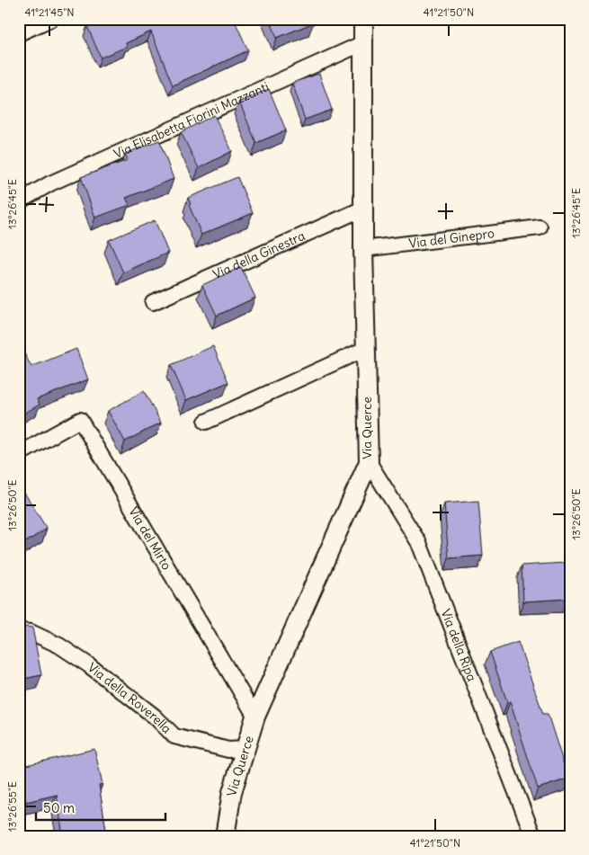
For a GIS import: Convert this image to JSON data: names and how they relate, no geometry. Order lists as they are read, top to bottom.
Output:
{
  "streets": {
    "street": [
      "Via Elisabetta Fiorini Mazzanti",
      "Via del Ginepro",
      "Via della Ginestra",
      "Via Querce",
      "Via del Mirto",
      "Via della Ripa",
      "Via della Roverella"
    ]
  },
  "crossings": [
    ["Via Elisabetta Fiorini Mazzanti", "Via Querce"],
    ["Via del Ginepro", "Via Querce"],
    ["Via della Ginestra", "Via Querce"],
    ["Via Querce", "Via del Mirto"],
    ["Via Querce", "Via della Ripa"],
    ["Via Querce", "Via della Roverella"]
  ],
  "scale_bar": "50 m",
  "coordinates": [
    "41°21'45\"N",
    "41°21'50\"N",
    "13°26'45\"E",
    "13°26'50\"E",
    "13°26'55\"E"
  ]
}
